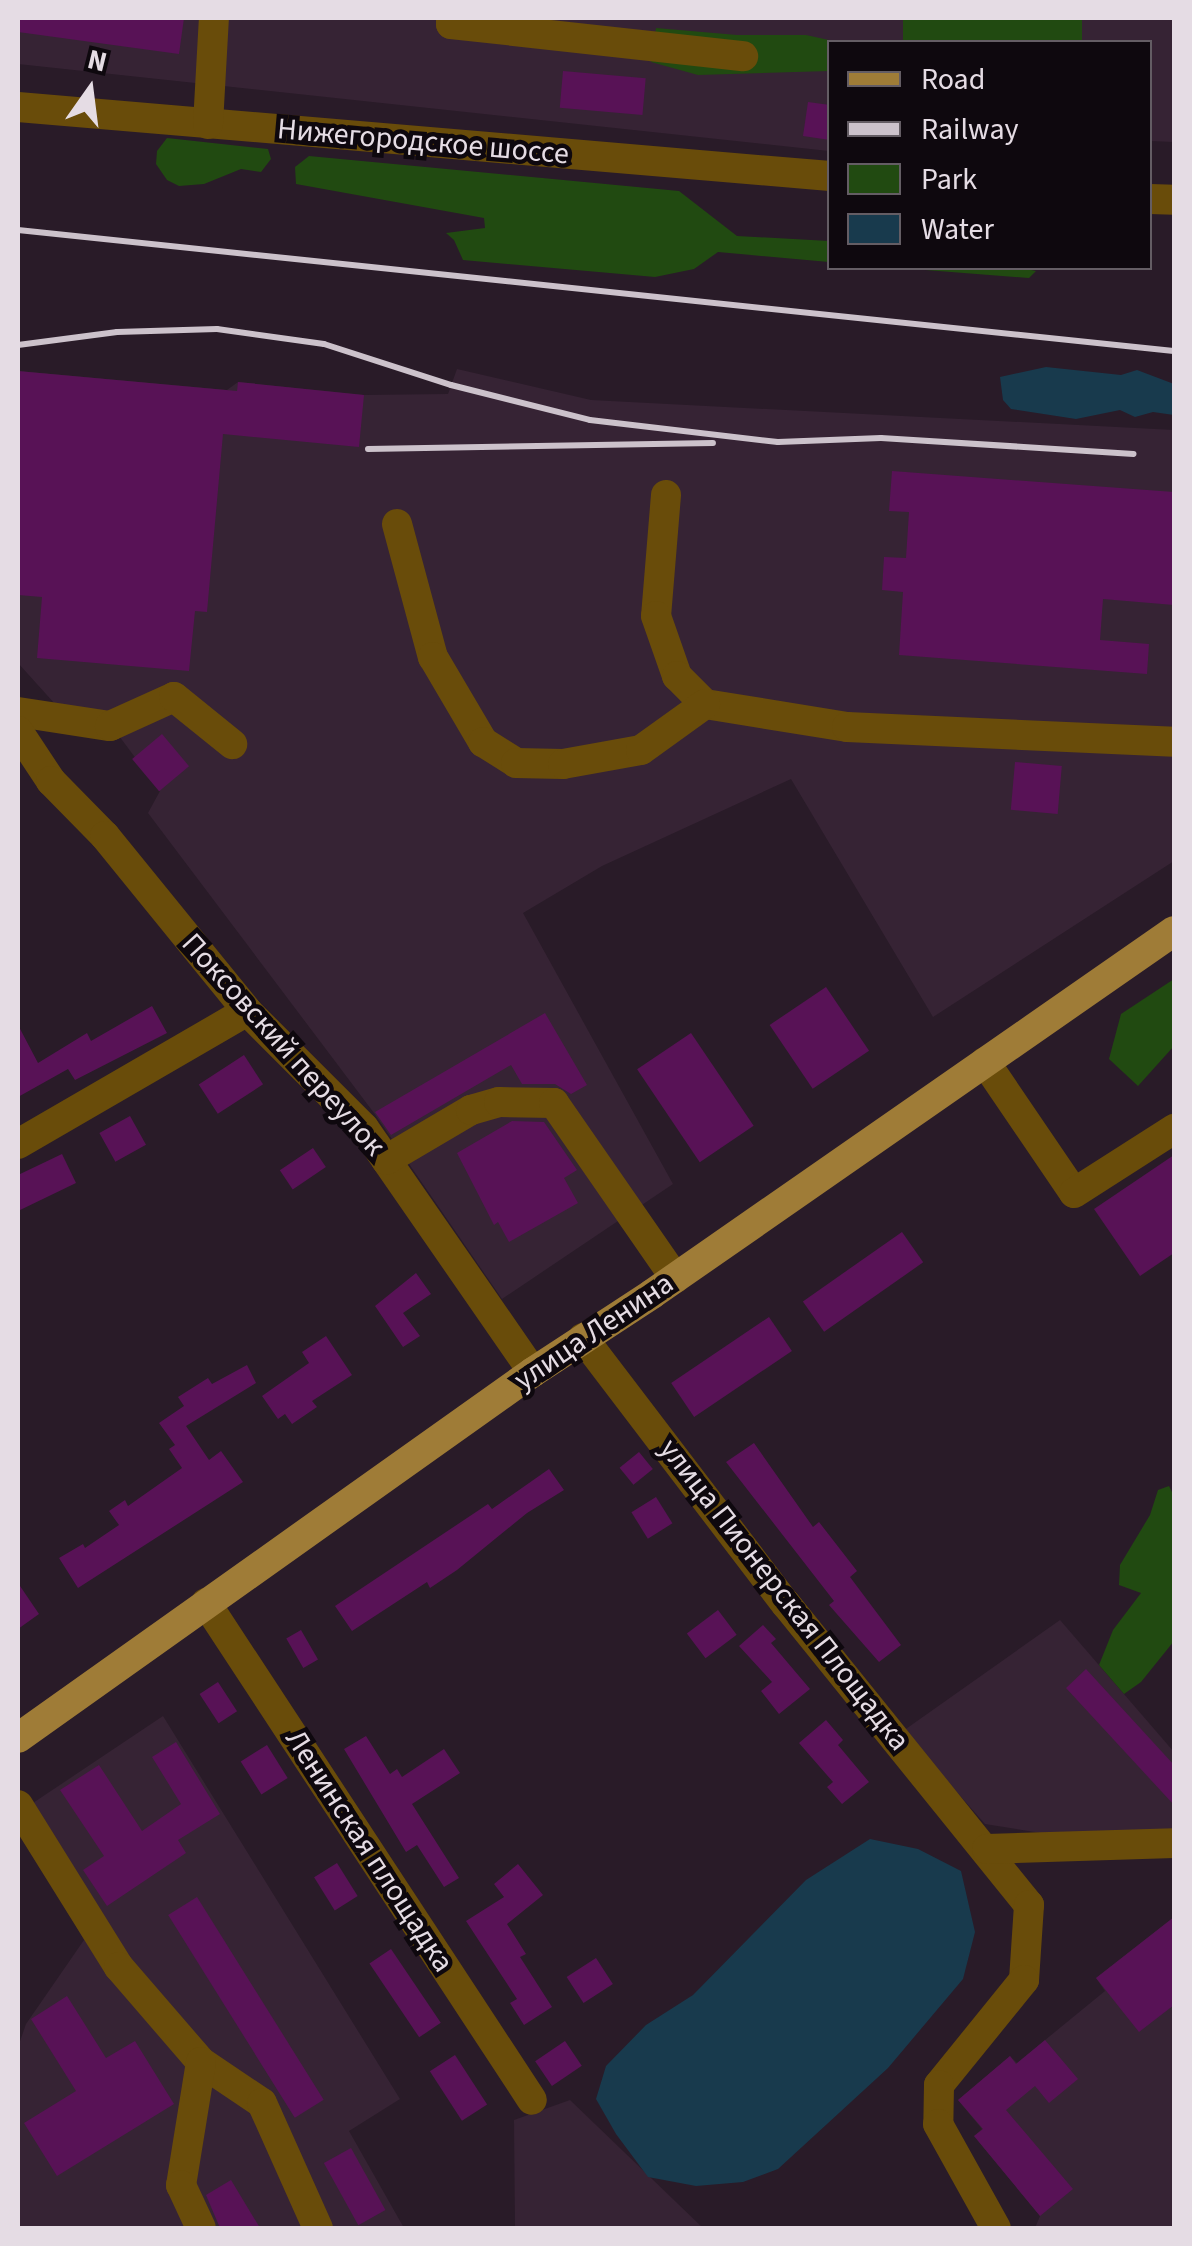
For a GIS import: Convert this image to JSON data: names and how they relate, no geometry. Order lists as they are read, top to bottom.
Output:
{
  "streets": {
    "main road": ["улица Ленина"],
    "street": [
      "Нижегородское шоссе",
      "Поксовский переулок",
      "улица Пионерская Площадка",
      "Ленинская площадка"
    ]
  },
  "crossings": [
    ["Поксовский переулок", "улица Ленина"],
    ["улица Ленина", "улица Пионерская Площадка"],
    ["улица Ленина", "Ленинская площадка"]
  ],
  "legend": [
    "Road",
    "Railway",
    "Park",
    "Water"
  ],
  "north": "top"
}
